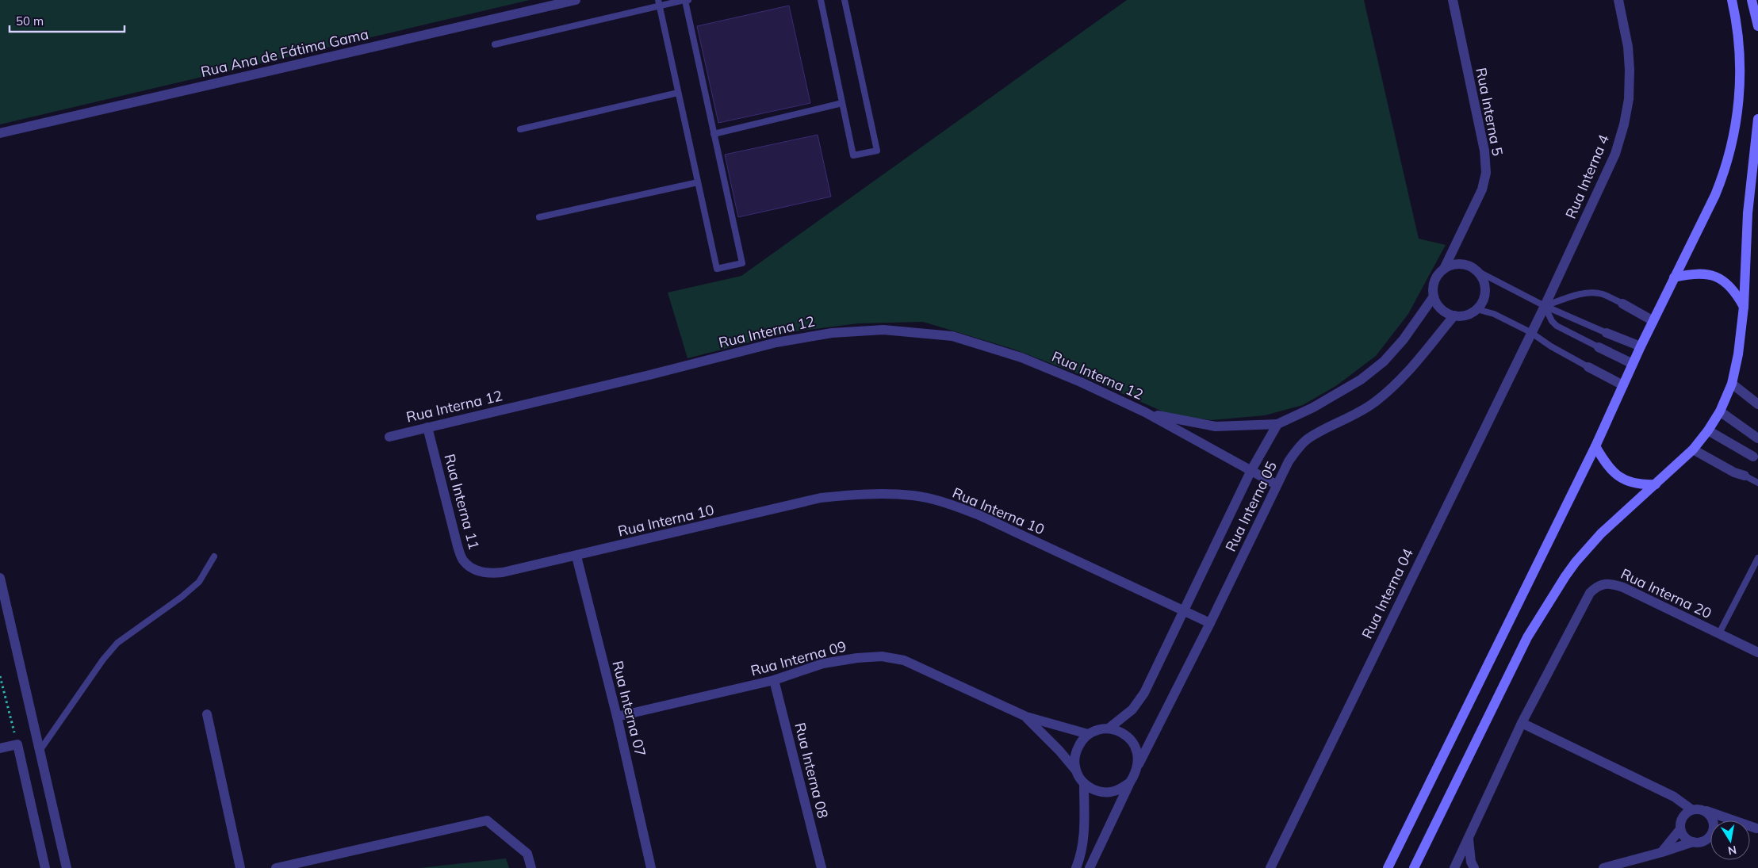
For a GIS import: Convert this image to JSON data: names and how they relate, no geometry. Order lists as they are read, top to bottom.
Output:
{
  "streets": {
    "street": [
      "Rua Ana de Fátima Gama",
      "Rua Interna 5",
      "Rua Interna 4",
      "Rua Interna 12",
      "Rua Interna 11",
      "Rua Interna 05",
      "Rua Interna 10",
      "Rua Interna 04",
      "Rua Interna 20",
      "Rua Interna 09",
      "Rua Interna 07",
      "Rua Interna 08"
    ]
  },
  "crossings": [
    ["Rua Interna 5", "Rua Interna 05"],
    ["Rua Interna 4", "Rua Interna 04"],
    ["Rua Interna 12", "Rua Interna 11"],
    ["Rua Interna 12", "Rua Interna 05"],
    ["Rua Interna 11", "Rua Interna 10"],
    ["Rua Interna 11", "Rua Interna 07"],
    ["Rua Interna 05", "Rua Interna 10"],
    ["Rua Interna 05", "Rua Interna 09"],
    ["Rua Interna 10", "Rua Interna 07"],
    ["Rua Interna 09", "Rua Interna 07"],
    ["Rua Interna 09", "Rua Interna 08"]
  ],
  "scale_bar": "50 m",
  "north": "bottom"
}
